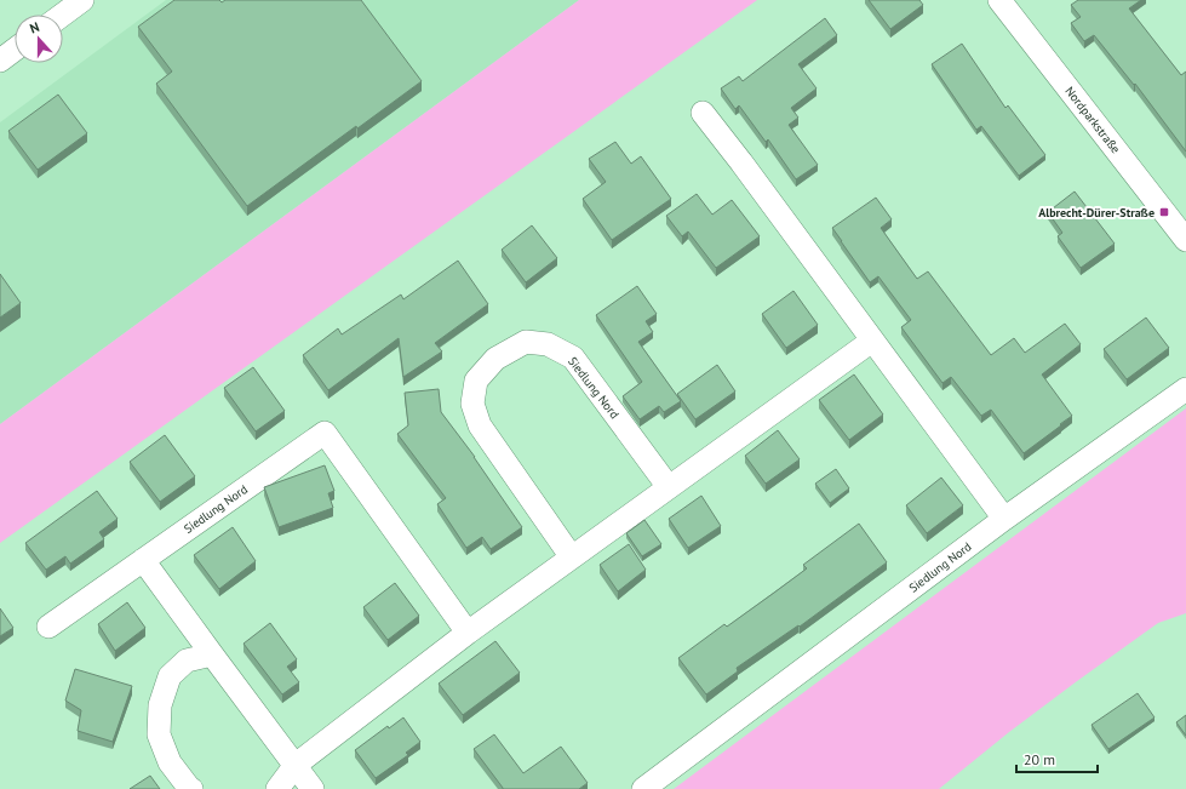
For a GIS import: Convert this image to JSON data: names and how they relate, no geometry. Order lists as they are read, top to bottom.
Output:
{
  "streets": {
    "street": ["Nordparkstraße", "Siedlung Nord"]
  },
  "places": {
    "transit": ["Albrecht-Dürer-Straße"]
  },
  "scale_bar": "20 m",
  "north": "top"
}
